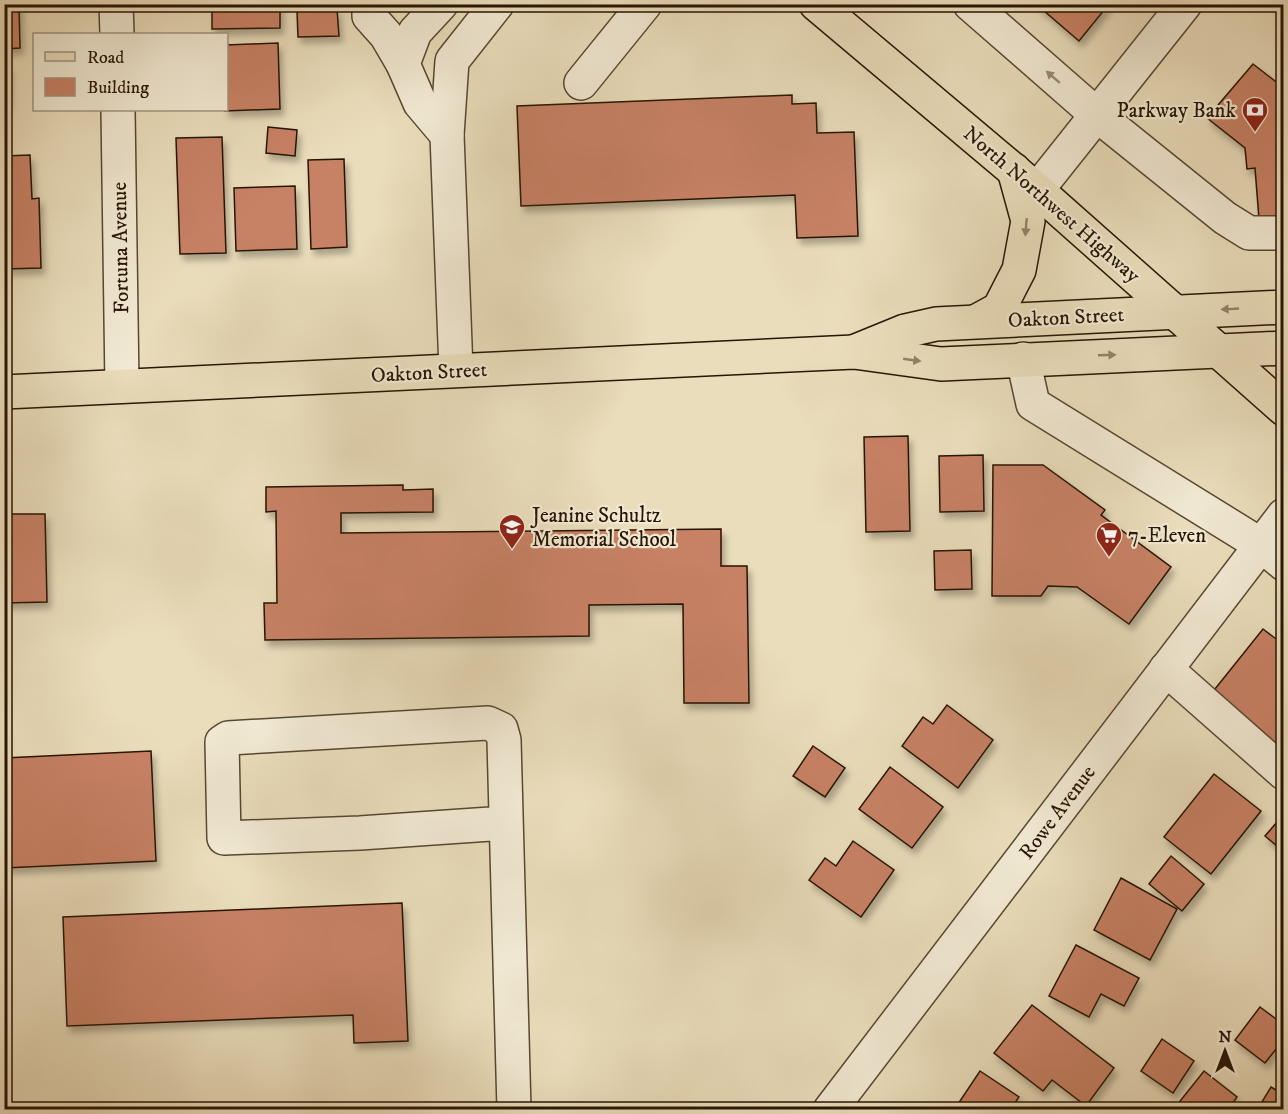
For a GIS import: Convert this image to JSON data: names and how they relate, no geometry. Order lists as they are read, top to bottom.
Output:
{
  "streets": {
    "main road": ["North Northwest Highway", "Oakton Street"],
    "street": ["Fortuna Avenue", "Rowe Avenue"]
  },
  "crossings": [
    ["North Northwest Highway", "Oakton Street"],
    ["Fortuna Avenue", "Oakton Street"]
  ],
  "places": {
    "bank": ["Parkway Bank"],
    "school or university": ["Jeanine Schultz Memorial School"],
    "supermarket": ["7-Eleven"]
  },
  "legend": ["Road", "Building"],
  "north": "top"
}
